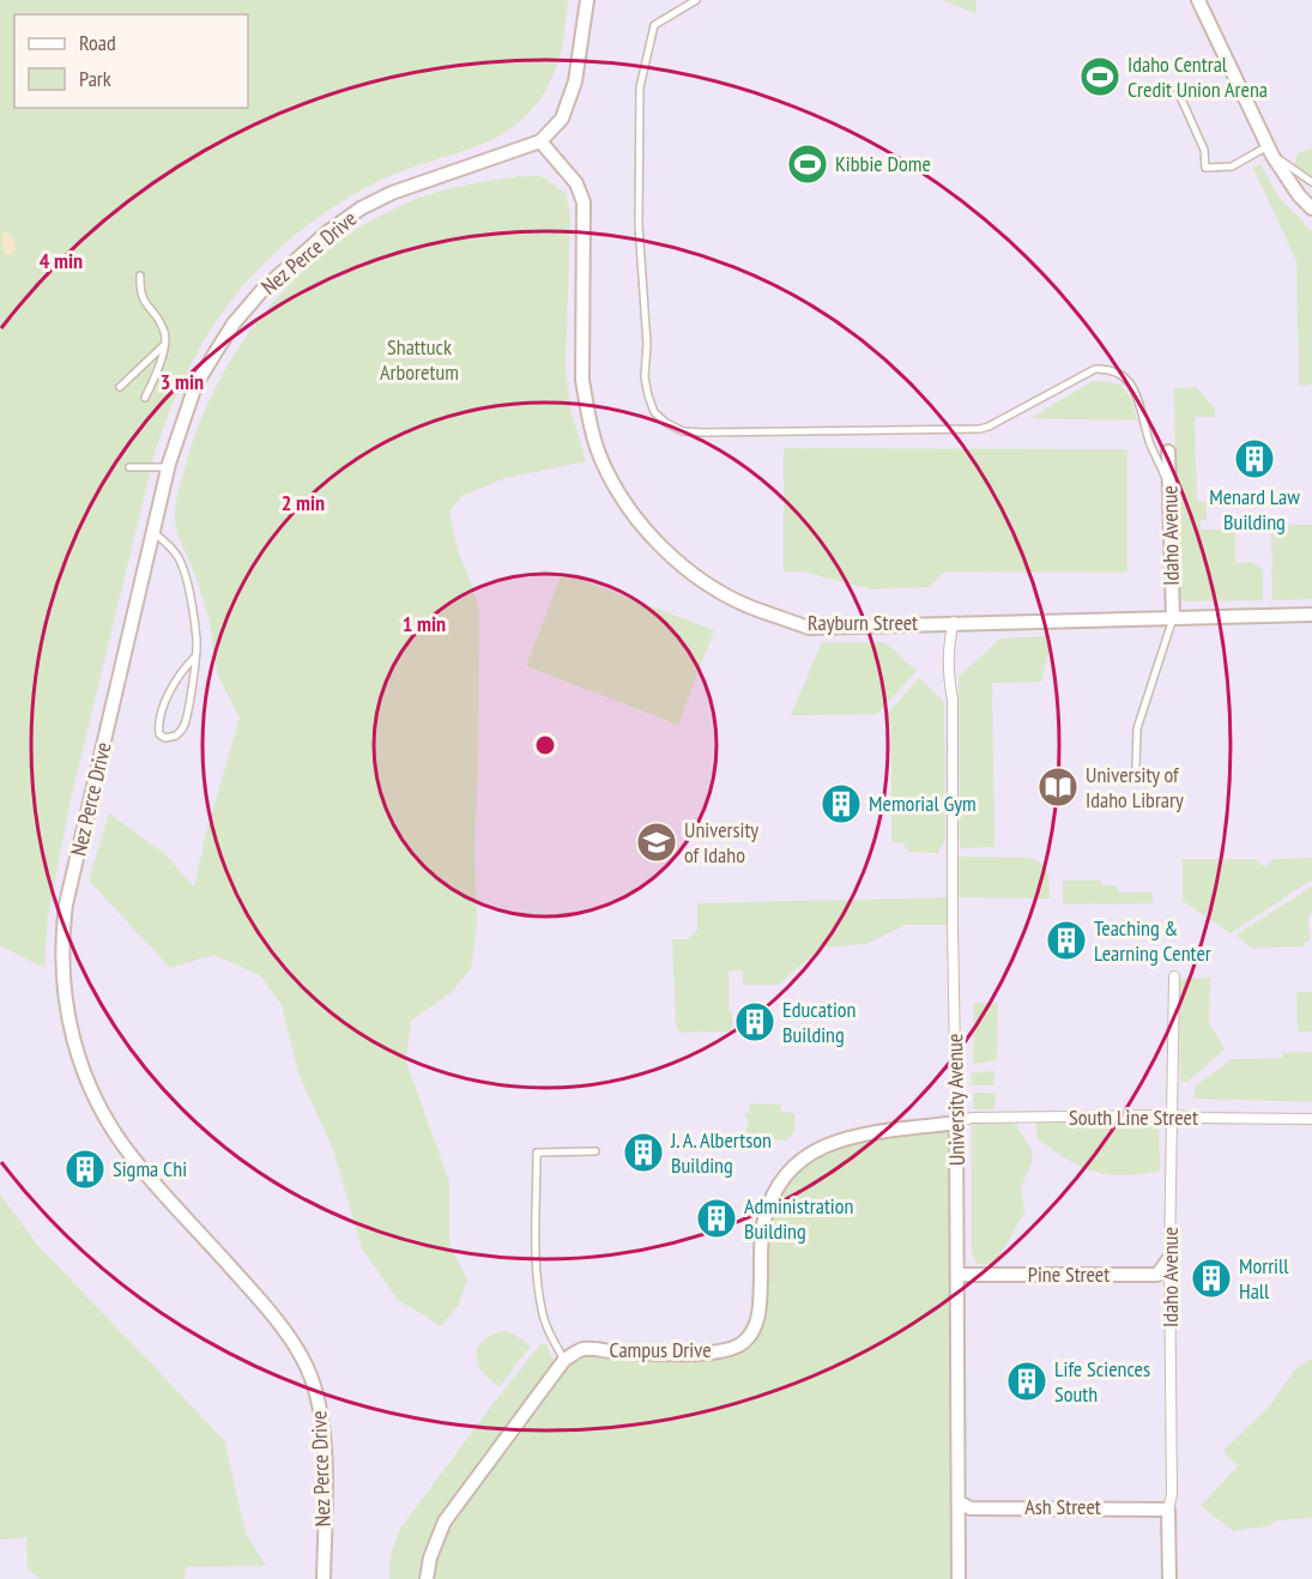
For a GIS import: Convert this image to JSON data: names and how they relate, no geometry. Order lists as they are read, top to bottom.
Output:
{
  "streets": {
    "street": [
      "Nez Perce Drive",
      "Idaho Avenue",
      "Rayburn Street",
      "University Avenue",
      "South Line Street",
      "Pine Street",
      "Campus Drive",
      "Ash Street"
    ]
  },
  "crossings": [
    ["Nez Perce Drive", "Rayburn Street"],
    ["Idaho Avenue", "Rayburn Street"],
    ["Idaho Avenue", "South Line Street"],
    ["Idaho Avenue", "Pine Street"],
    ["Idaho Avenue", "Ash Street"],
    ["Rayburn Street", "University Avenue"],
    ["University Avenue", "South Line Street"],
    ["University Avenue", "Pine Street"],
    ["University Avenue", "Campus Drive"],
    ["University Avenue", "Ash Street"],
    ["South Line Street", "Campus Drive"]
  ],
  "parks": ["Shattuck Arboretum"],
  "places": {
    "sports": ["Idaho Central Credit Union Arena", "Kibbie Dome"],
    "building": [
      "Menard Law Building",
      "Memorial Gym",
      "Teaching & Learning Center",
      "Education Building",
      "J. A. Albertson Building",
      "Sigma Chi",
      "Administration Building",
      "Morrill Hall",
      "Life Sciences South"
    ],
    "library": ["University of Idaho Library"],
    "school or university": ["University of Idaho"]
  },
  "legend": ["Road", "Park"],
  "rings": [
    "4 min",
    "3 min",
    "2 min",
    "1 min"
  ]
}
